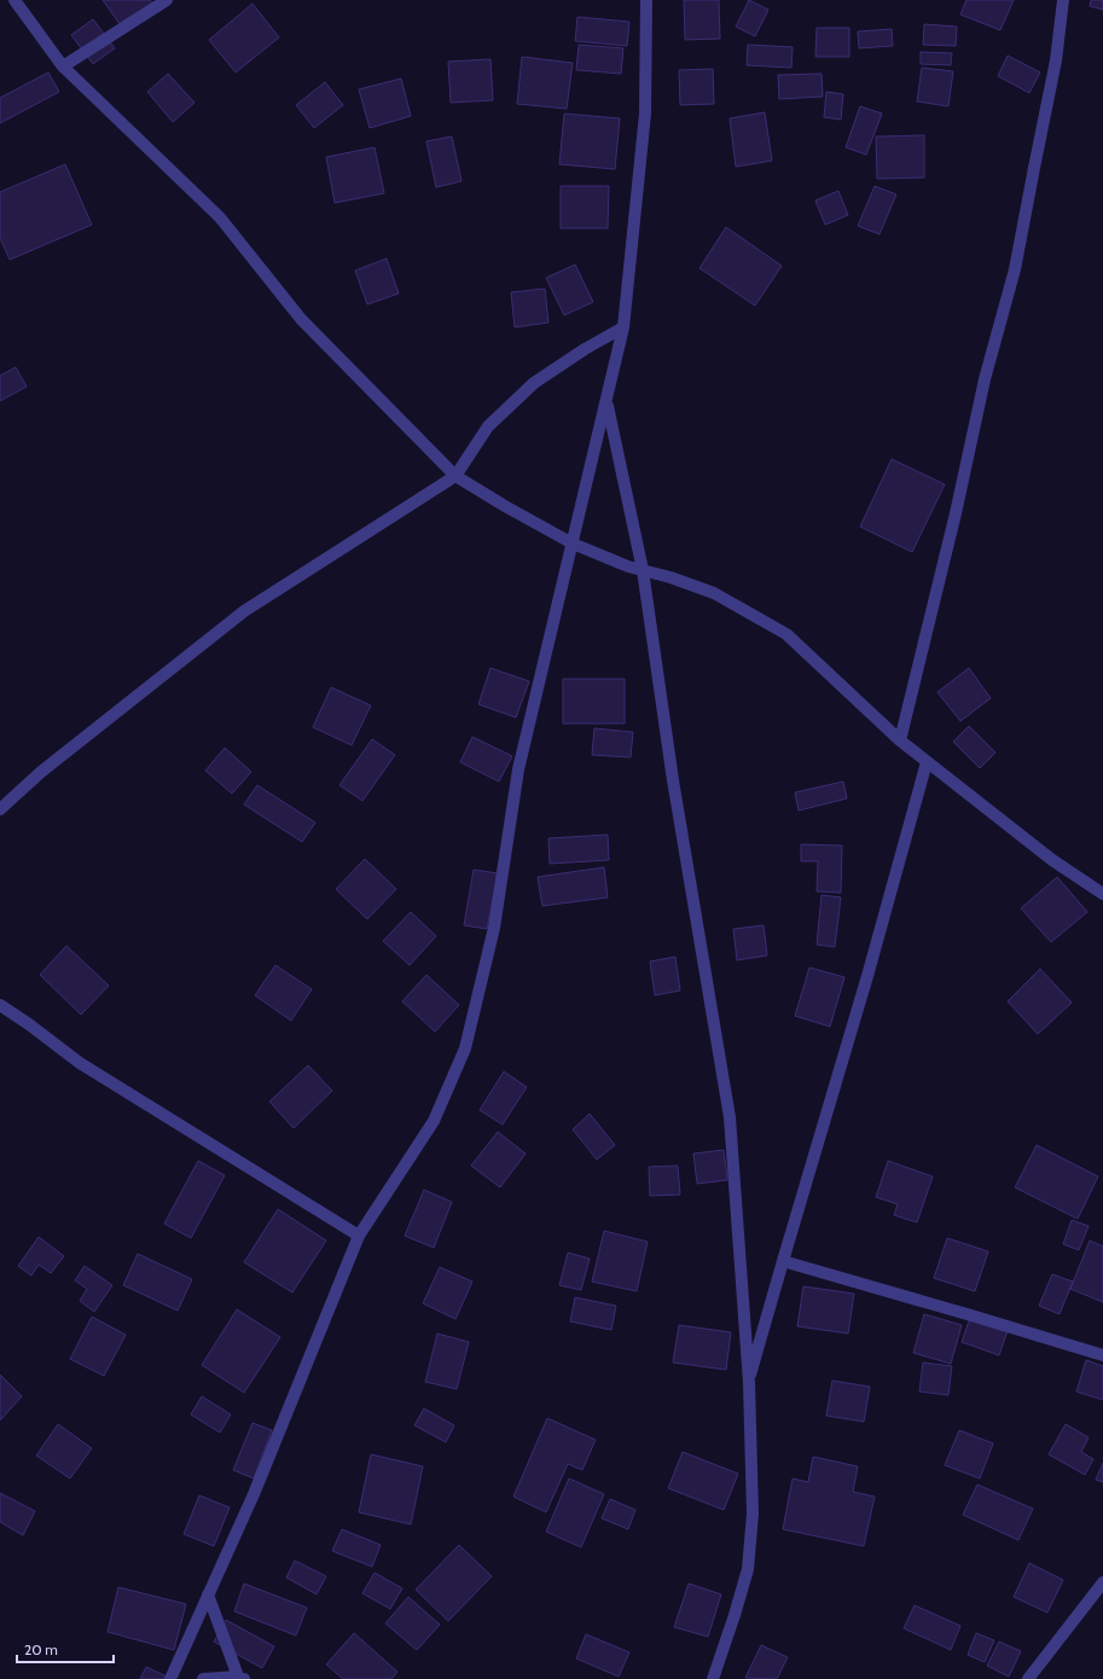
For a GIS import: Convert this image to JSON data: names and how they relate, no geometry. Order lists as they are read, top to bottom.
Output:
{
  "scale_bar": "20 m"
}
